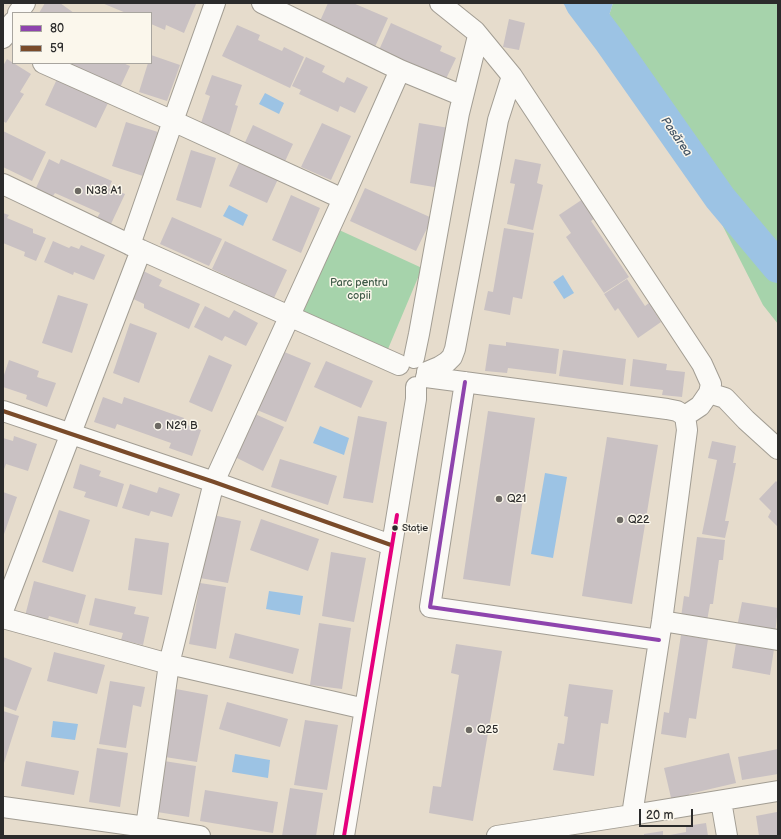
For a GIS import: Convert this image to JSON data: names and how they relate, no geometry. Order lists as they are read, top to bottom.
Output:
{
  "water": ["Pasărea"],
  "parks": ["Parc pentru copii"],
  "places": [
    "N38 A1",
    "N29 B",
    "Q21",
    "Q22",
    "Stație",
    "Q25"
  ],
  "lines": ["transit line 80", "transit line 59"],
  "legend": ["80", "59"],
  "scale_bar": "20 m"
}
